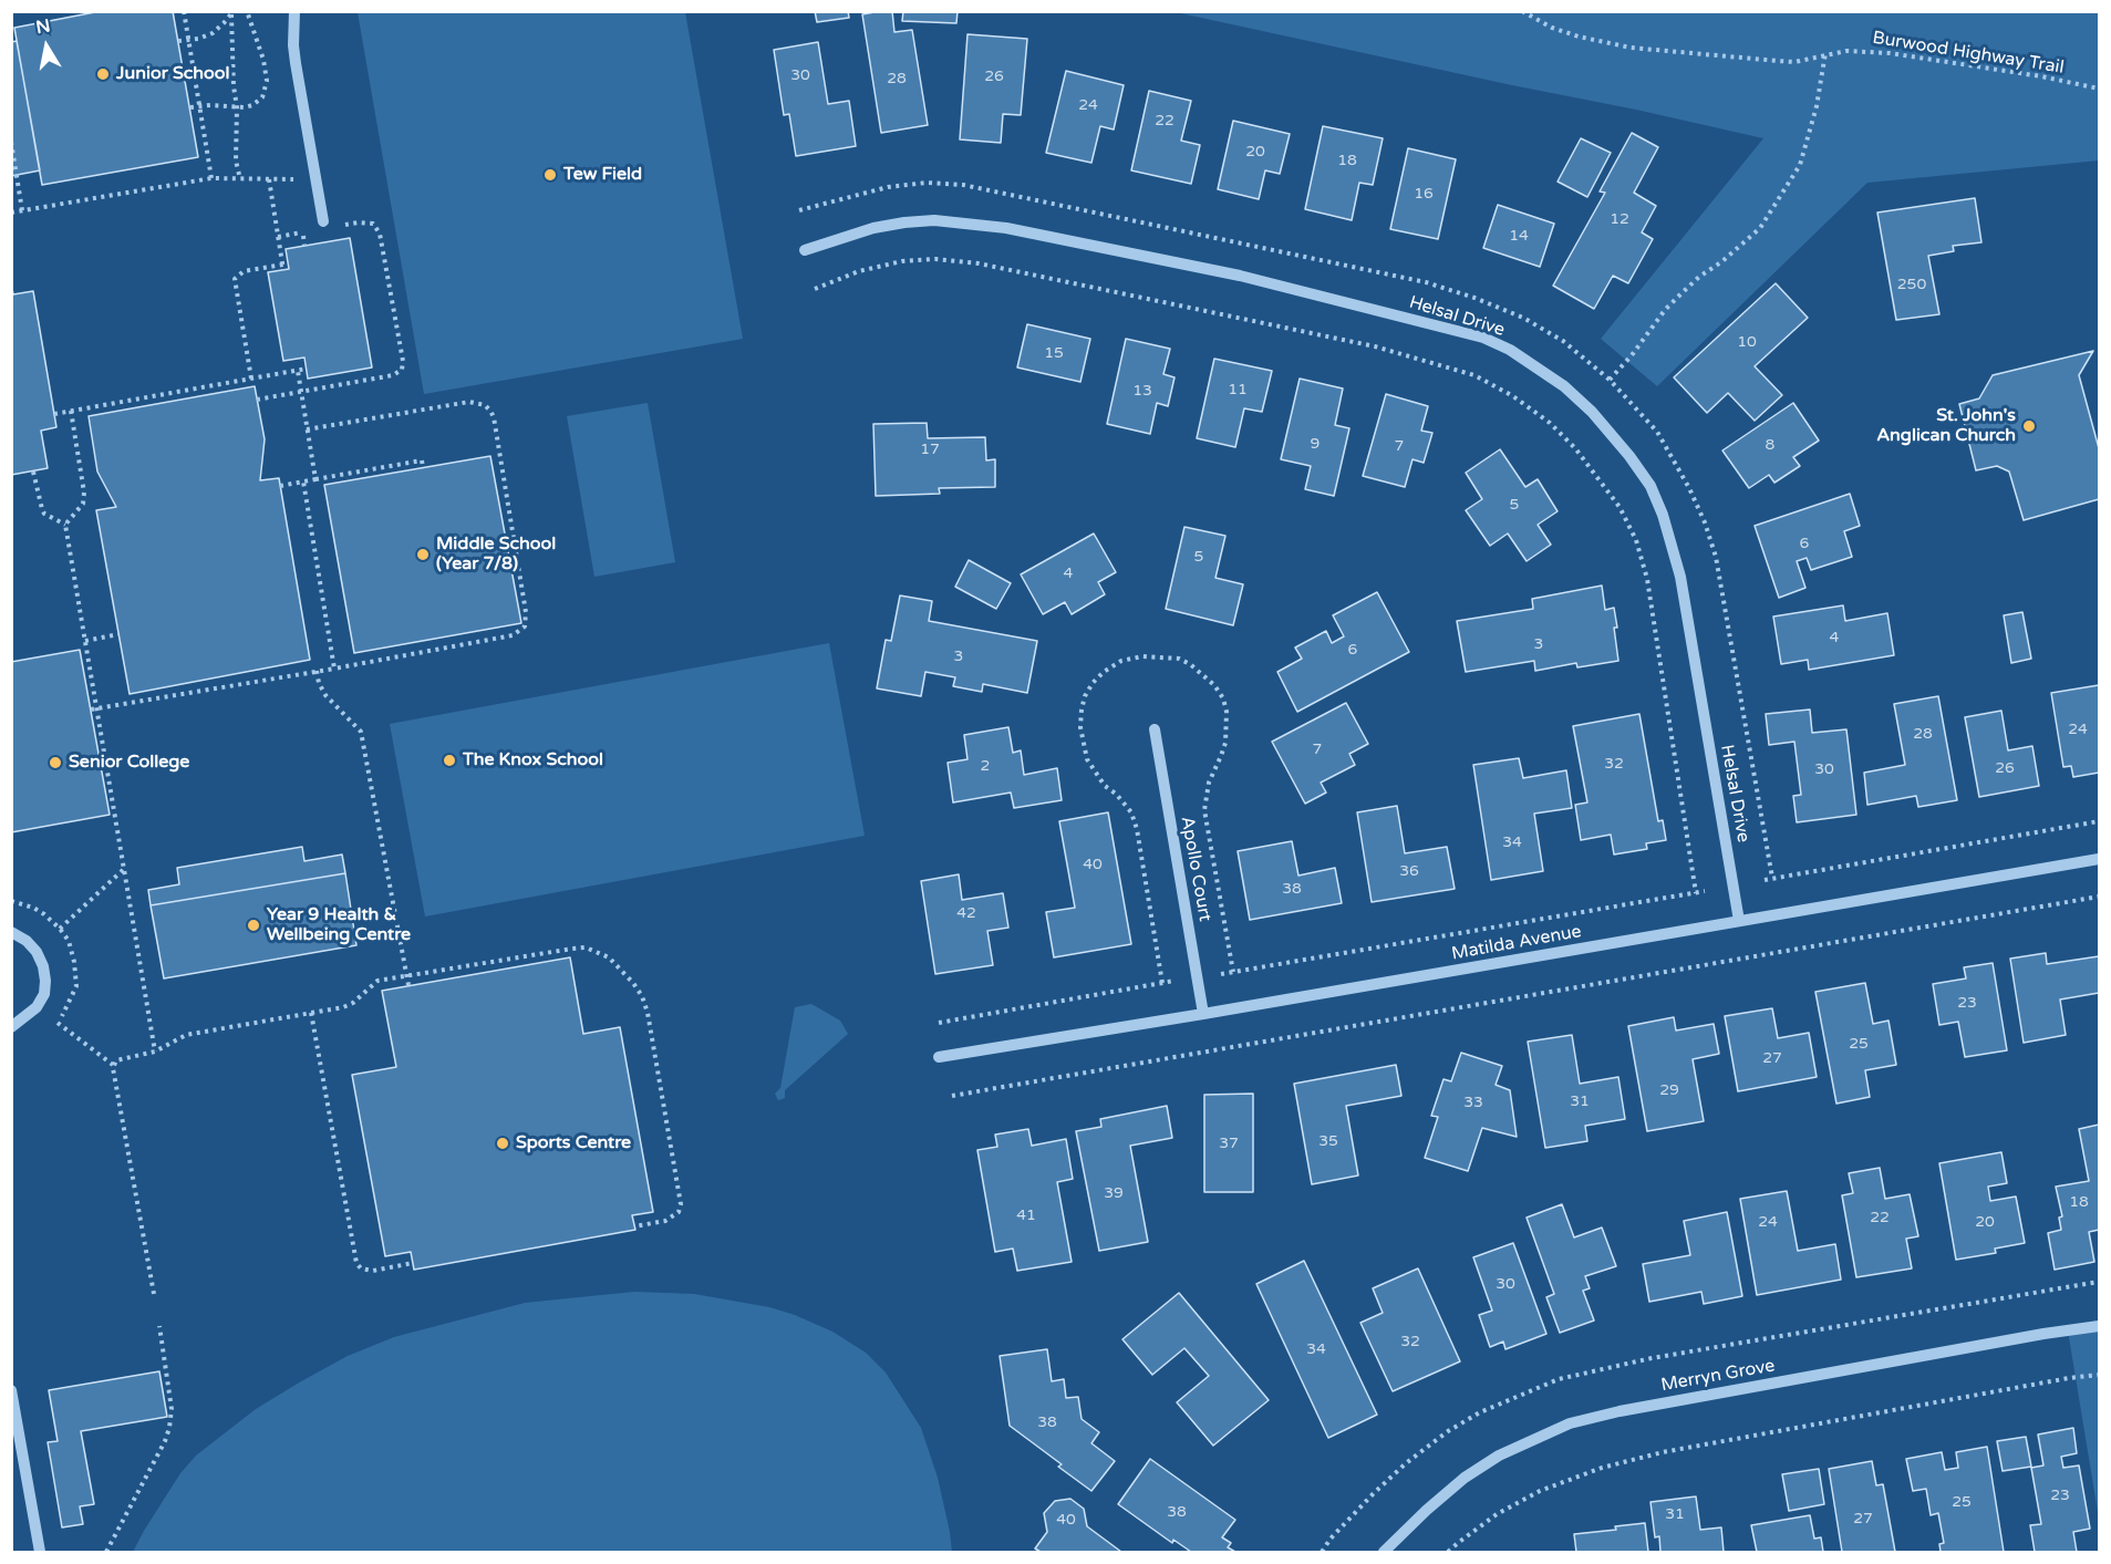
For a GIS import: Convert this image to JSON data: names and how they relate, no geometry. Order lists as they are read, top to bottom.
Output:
{
  "streets": {
    "street": [
      "Helsal Drive",
      "Apollo Court",
      "Matilda Avenue",
      "Merryn Grove"
    ],
    "path": ["Burwood Highway Trail"]
  },
  "crossings": [
    ["Helsal Drive", "Matilda Avenue"],
    ["Apollo Court", "Matilda Avenue"]
  ],
  "places": [
    "Junior School",
    "Tew Field",
    "St. John's Anglican Church",
    "Middle School (Year 7/8)",
    "The Knox School",
    "Senior College",
    "Year 9 Health & Wellbeing Centre",
    "Sports Centre"
  ],
  "house_numbers": [
    "30",
    "26",
    "28",
    "24",
    "22",
    "20",
    "18",
    "16",
    "12",
    "14",
    "250",
    "10",
    "15",
    "11",
    "13",
    "9",
    "8",
    "7",
    "17",
    "5",
    "6",
    "5",
    "4",
    "4",
    "3",
    "6",
    "3",
    "24",
    "28",
    "7",
    "32",
    "2",
    "26",
    "30",
    "34",
    "40",
    "36",
    "38",
    "42",
    "23",
    "25",
    "27",
    "29",
    "31",
    "33",
    "35",
    "37",
    "39",
    "18",
    "41",
    "22",
    "24",
    "20",
    "30",
    "32",
    "34",
    "38",
    "23",
    "25",
    "38",
    "31",
    "27",
    "40"
  ],
  "north": "top"
}
